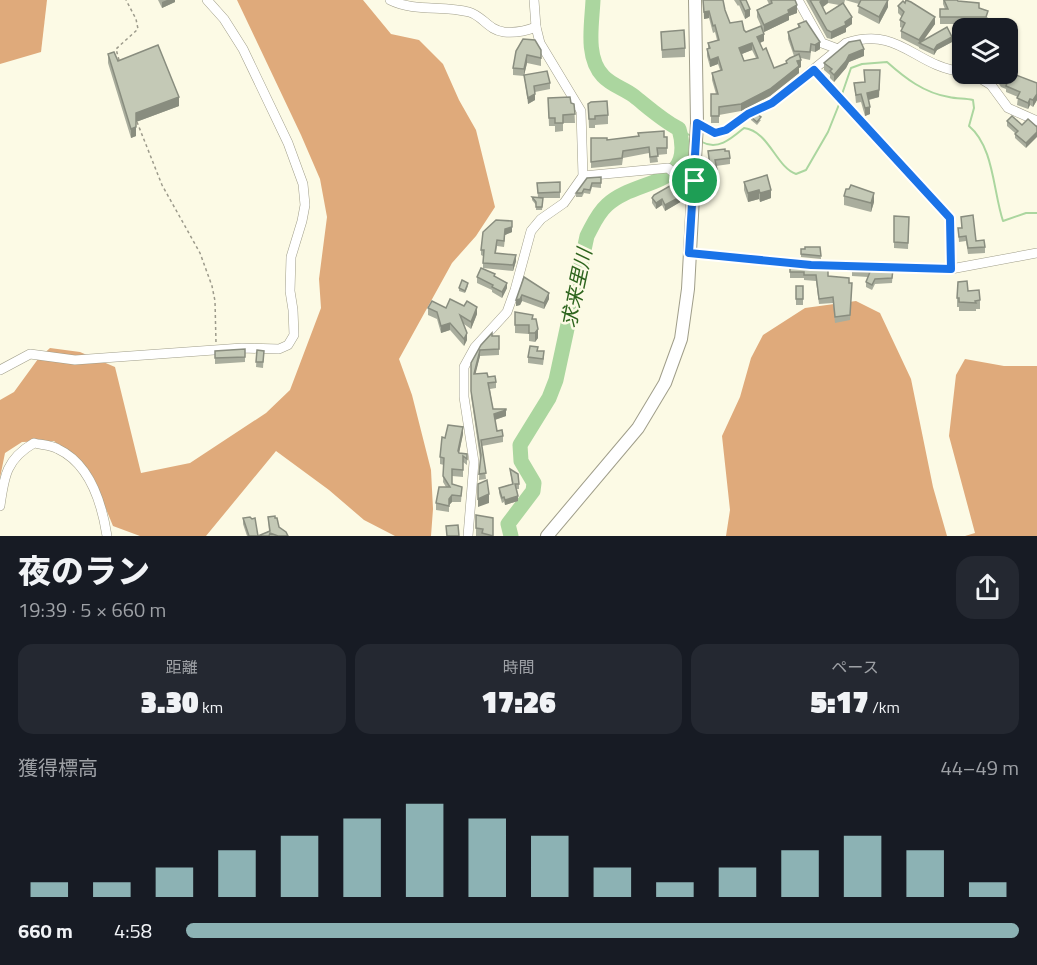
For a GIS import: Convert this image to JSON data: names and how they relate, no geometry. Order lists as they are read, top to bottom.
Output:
{
  "water": ["求来里川"],
  "page": {
    "heading": ["夜のラン", "19:39 · 5 × 660 m"],
    "stats": [
      ["距離", "3.30 km"],
      ["時間", "17:26"],
      ["ペース", "5:17 /km"]
    ],
    "chart": ["獲得標高", "44–49 m"],
    "list": [
      {
        "name": "660 m",
        "note": "4:58"
      }
    ]
  }
}
